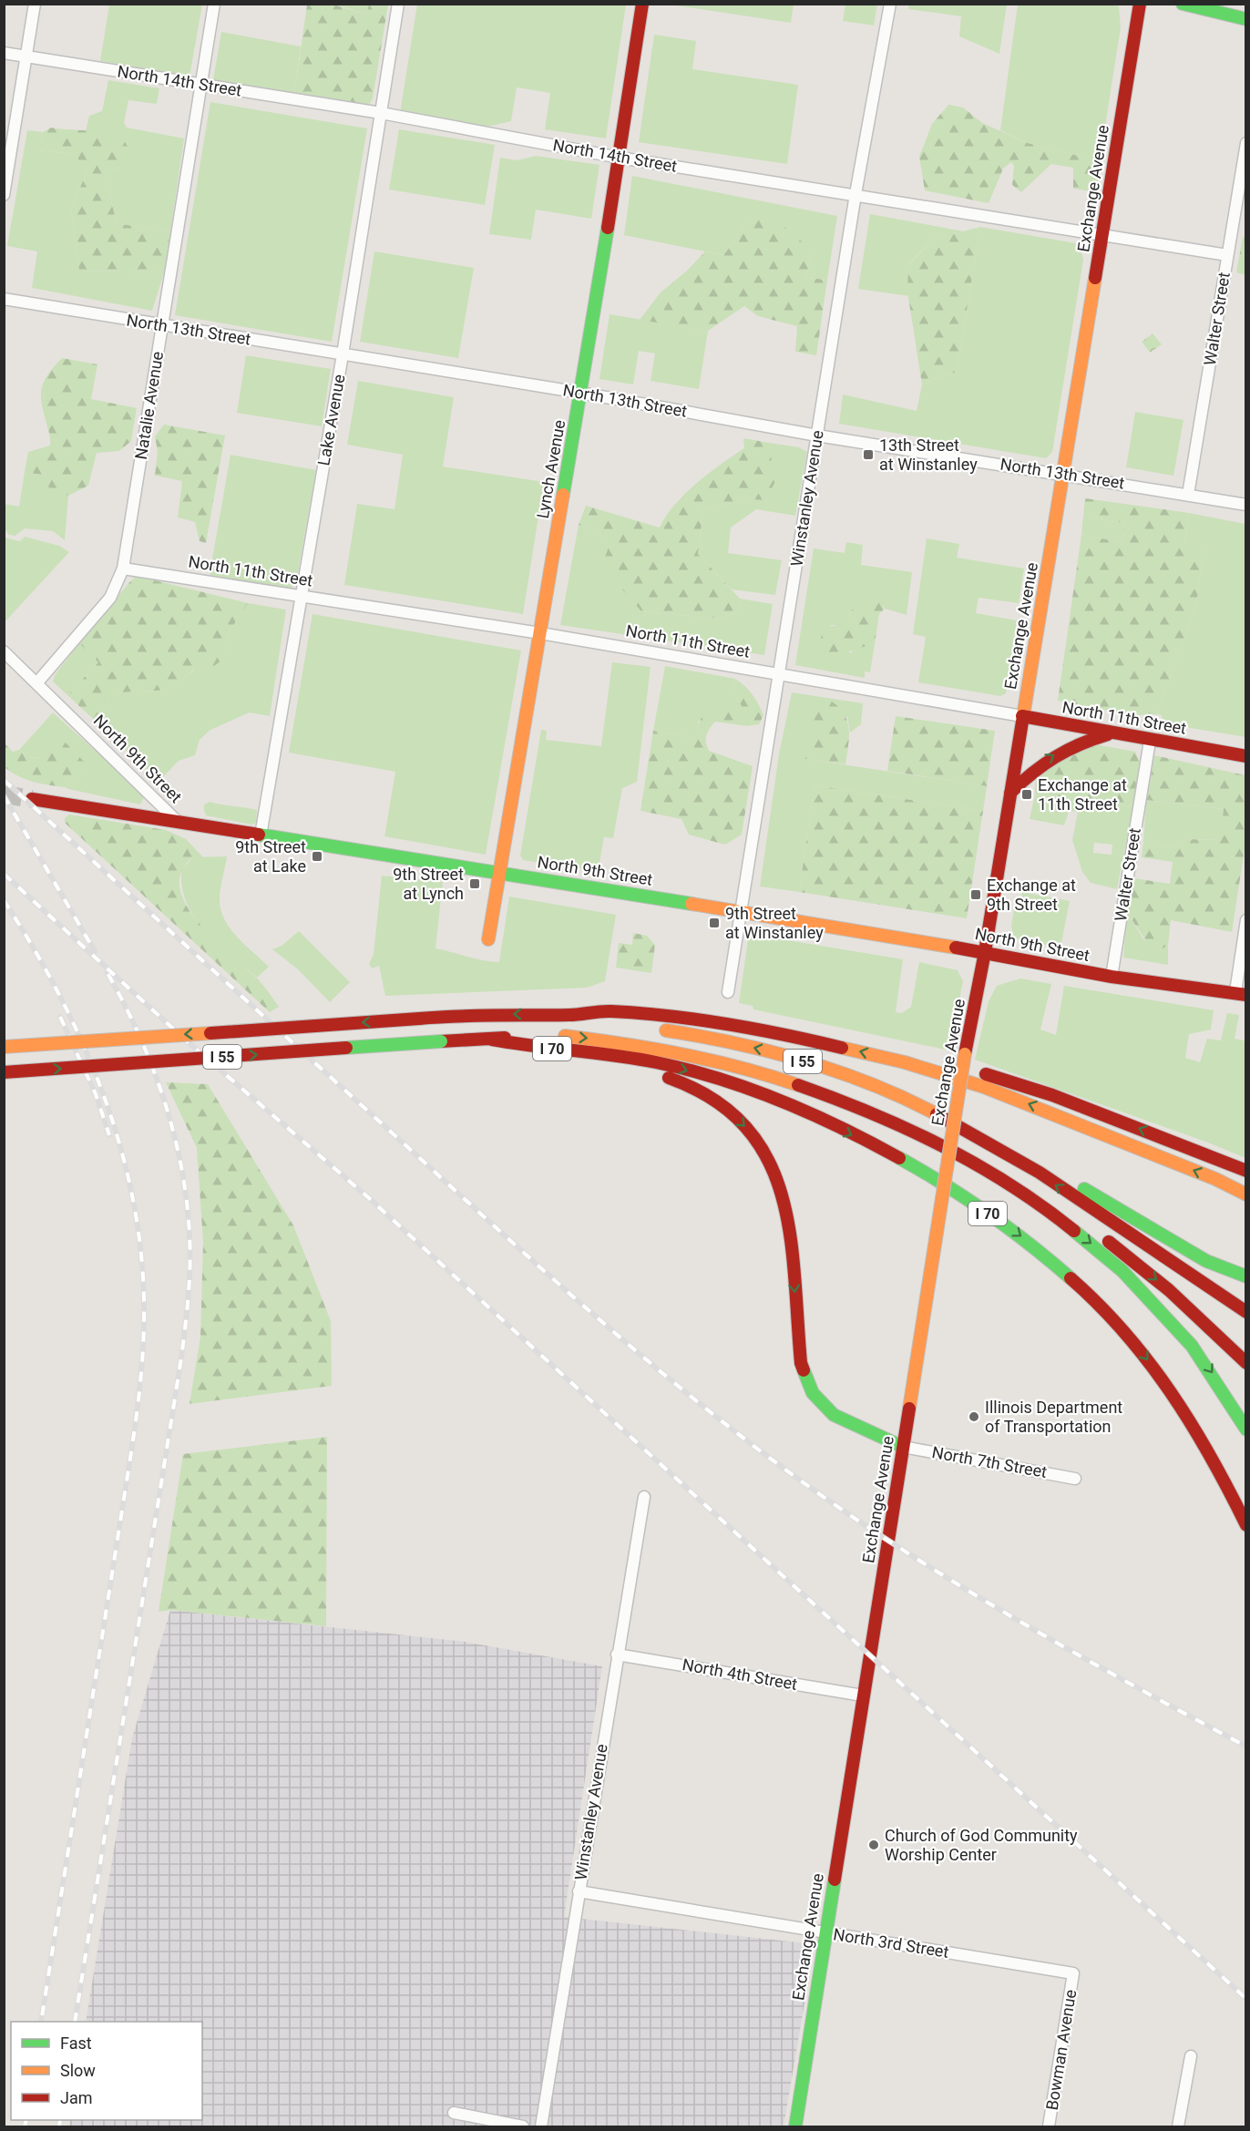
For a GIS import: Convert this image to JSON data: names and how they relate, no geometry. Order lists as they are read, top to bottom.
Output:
{
  "streets": {
    "main road": [
      "Exchange Avenue",
      "Lynch Avenue",
      "North 11th Street",
      "North 9th Street",
      "I 70",
      "I 55"
    ],
    "street": [
      "North 14th Street",
      "Walter Street",
      "North 13th Street",
      "Natalie Avenue",
      "Lake Avenue",
      "Winstanley Avenue",
      "North 7th Street",
      "North 4th Street",
      "North 3rd Street",
      "Bowman Avenue"
    ]
  },
  "crossings": [
    ["North 14th Street", "Exchange Avenue"],
    ["North 14th Street", "Walter Street"],
    ["North 14th Street", "Natalie Avenue"],
    ["North 14th Street", "Lake Avenue"],
    ["North 14th Street", "Lynch Avenue"],
    ["North 14th Street", "Winstanley Avenue"],
    ["Exchange Avenue", "North 13th Street"],
    ["Exchange Avenue", "North 11th Street"],
    ["Exchange Avenue", "North 9th Street"],
    ["Exchange Avenue", "North 7th Street"],
    ["Exchange Avenue", "North 4th Street"],
    ["Exchange Avenue", "North 3rd Street"],
    ["Walter Street", "North 13th Street"],
    ["Walter Street", "North 11th Street"],
    ["Walter Street", "North 9th Street"],
    ["North 13th Street", "Natalie Avenue"],
    ["North 13th Street", "Lake Avenue"],
    ["North 13th Street", "Lynch Avenue"],
    ["North 13th Street", "Winstanley Avenue"],
    ["Natalie Avenue", "North 11th Street"],
    ["Natalie Avenue", "North 9th Street"],
    ["Lake Avenue", "North 11th Street"],
    ["Lake Avenue", "North 9th Street"],
    ["Lynch Avenue", "North 11th Street"],
    ["Lynch Avenue", "North 9th Street"],
    ["Winstanley Avenue", "North 11th Street"],
    ["Winstanley Avenue", "North 9th Street"],
    ["Winstanley Avenue", "North 4th Street"],
    ["Winstanley Avenue", "North 3rd Street"],
    ["I 70", "I 55"],
    ["North 3rd Street", "Bowman Avenue"]
  ],
  "places": {
    "transit": [
      "13th Street at Winstanley",
      "Exchange at 11th Street",
      "9th Street at Lake",
      "9th Street at Lynch",
      "Exchange at 9th Street",
      "9th Street at Winstanley"
    ],
    "other": ["Illinois Department of Transportation", "Church of God Community Worship Center"]
  },
  "legend": ["Fast", "Slow", "Jam"]
}
